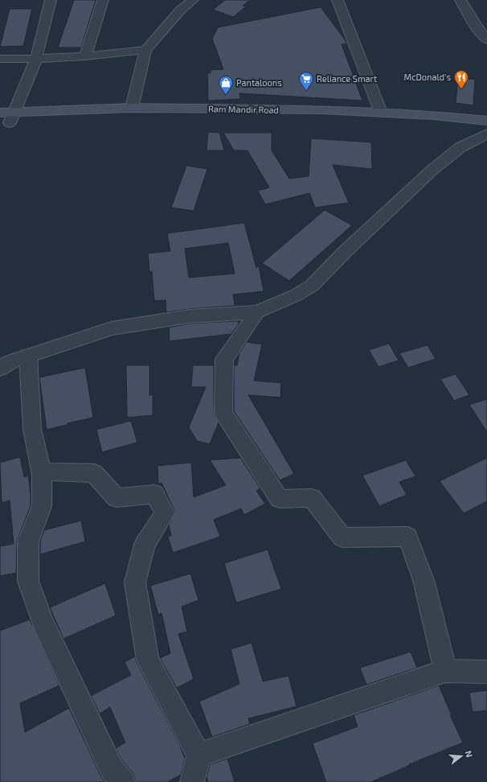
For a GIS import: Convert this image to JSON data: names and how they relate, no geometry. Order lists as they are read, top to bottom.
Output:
{
  "streets": {
    "main road": ["Ram Mandir Road"]
  },
  "places": {
    "restaurant": ["McDonald's"],
    "supermarket": ["Reliance Smart"],
    "shop": ["Pantaloons"]
  },
  "north": "right"
}
